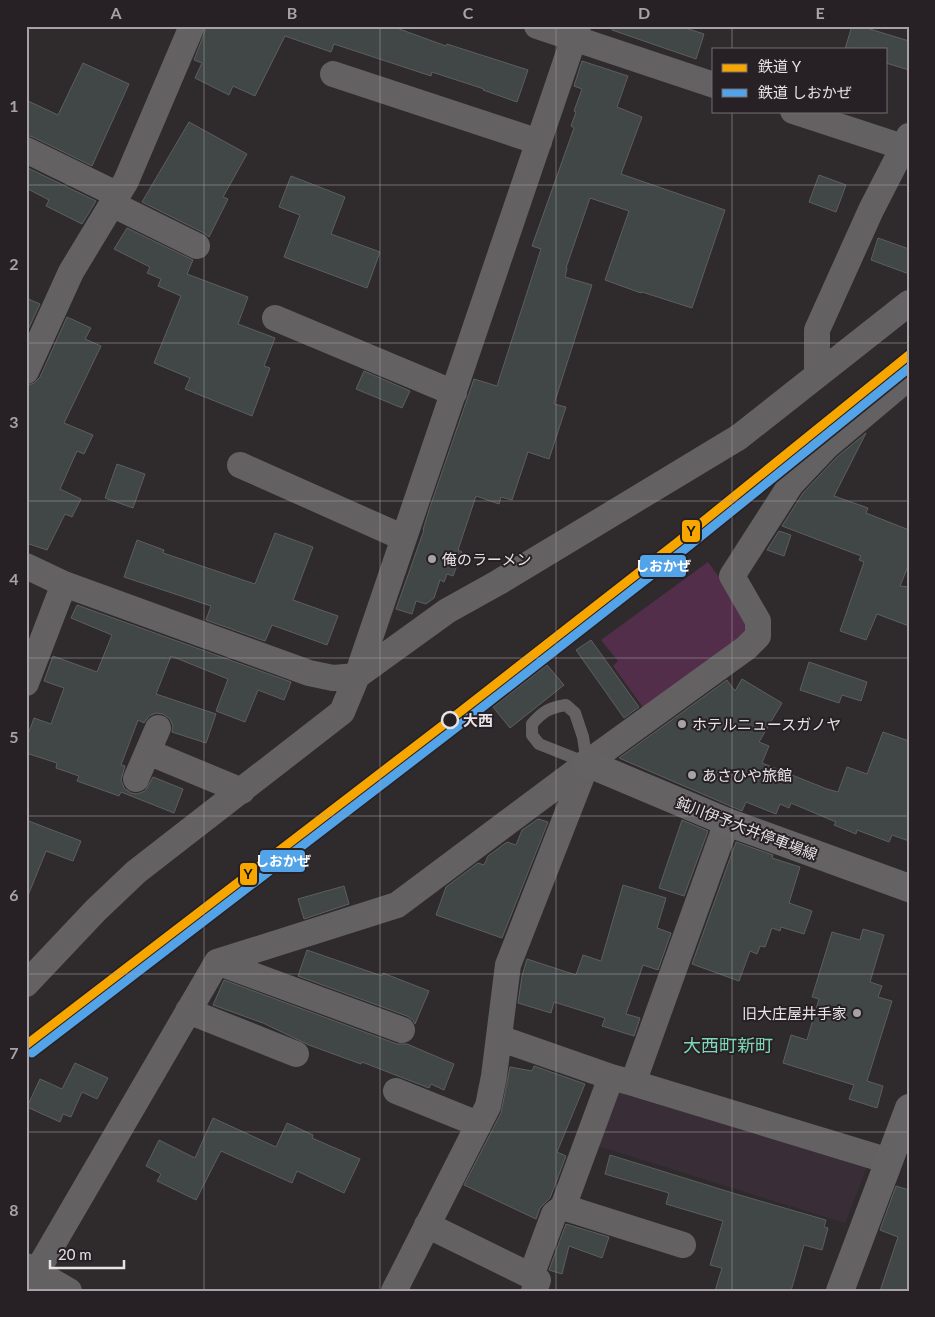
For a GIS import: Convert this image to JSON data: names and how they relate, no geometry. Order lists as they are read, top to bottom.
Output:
{
  "streets": {
    "main road": ["鈍川伊予大井停車場線"]
  },
  "districts": ["大西町新町"],
  "places": [
    "俺のラーメン",
    "大西",
    "ホテルニュースガノヤ",
    "あさひや旅館",
    "旧大庄屋井手家"
  ],
  "lines": ["rail line Y", "rail line しおかぜ"],
  "legend": ["鉄道 Y", "鉄道 しおかぜ"],
  "scale_bar": "20 m",
  "grid": {
    "columns": [
      "A",
      "B",
      "C",
      "D",
      "E"
    ],
    "rows": [
      "1",
      "2",
      "3",
      "4",
      "5",
      "6",
      "7",
      "8"
    ]
  }
}
